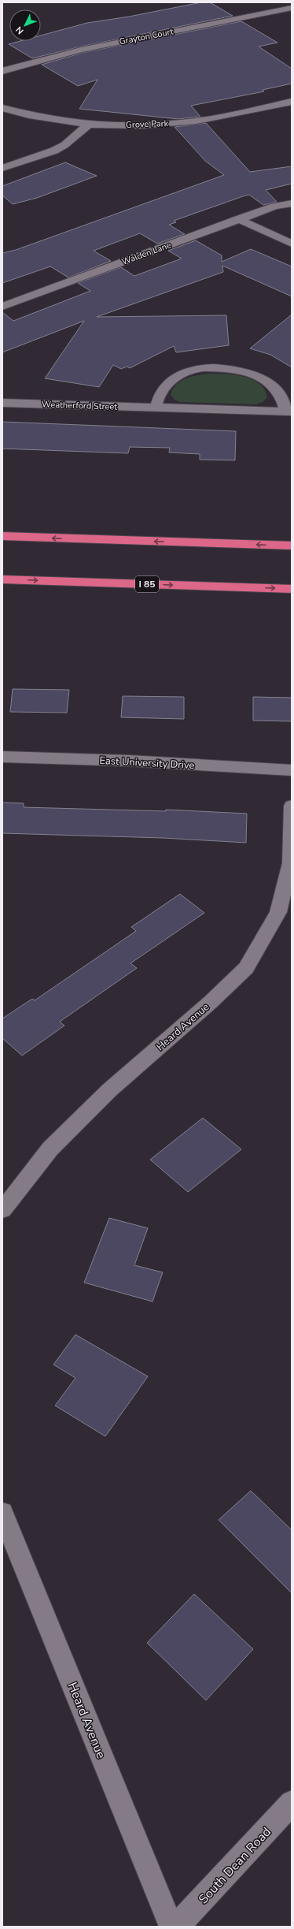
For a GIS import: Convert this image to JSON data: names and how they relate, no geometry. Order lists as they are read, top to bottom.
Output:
{
  "streets": {
    "highway": ["I 85"],
    "street": [
      "Grayton Court",
      "Grove Park",
      "Walden Lane",
      "Weatherford Street",
      "East University Drive",
      "Heard Avenue",
      "South Dean Road"
    ]
  },
  "north": "bottom left"
}
